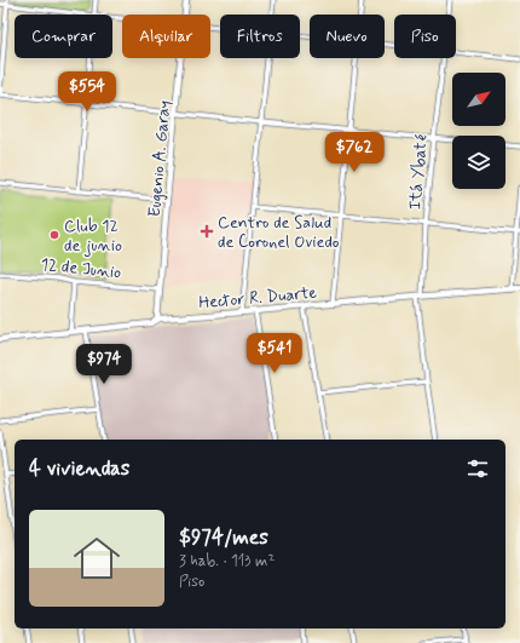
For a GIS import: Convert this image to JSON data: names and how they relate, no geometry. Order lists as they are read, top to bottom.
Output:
{
  "streets": {
    "street": [
      "Eugenio A. Garay",
      "Itá Ybaté",
      "12 de Junio",
      "Hector R. Duarte"
    ]
  },
  "crossings": [
    ["Eugenio A. Garay", "12 de Junio"],
    ["Eugenio A. Garay", "Hector R. Duarte"],
    ["Itá Ybaté", "Hector R. Duarte"]
  ],
  "places": {
    "health": ["Centro de Salud de Coronel Oviedo"],
    "other": ["Club 12 de junio"]
  },
  "north": "top right",
  "page": {
    "chip": [
      "Comprar",
      "Alquilar",
      "Filtros",
      "Nuevo",
      "Piso"
    ],
    "price": [
      "$554",
      "$762",
      "$541",
      "$974"
    ],
    "heading": "4 viviendas",
    "list": [
      {
        "name": "$974/mes",
        "note": "3 hab. · 113 m² · Piso"
      }
    ]
  }
}
